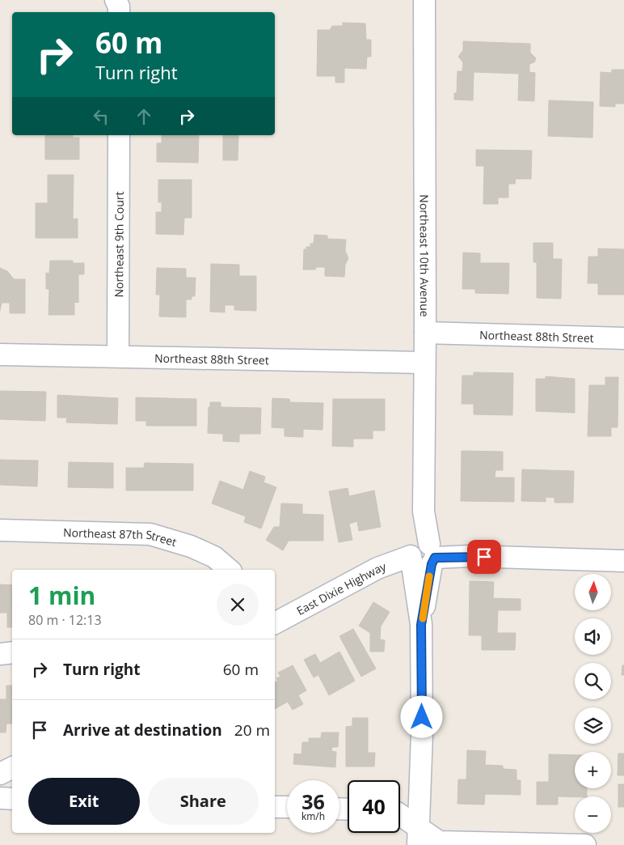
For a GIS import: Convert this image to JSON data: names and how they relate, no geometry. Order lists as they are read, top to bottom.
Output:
{
  "streets": {
    "street": [
      "Northeast 9th Court",
      "Northeast 10th Avenue",
      "Northeast 88th Street",
      "Northeast 87th Street",
      "East Dixie Highway"
    ]
  },
  "crossings": [
    ["Northeast 9th Court", "Northeast 88th Street"],
    ["Northeast 10th Avenue", "Northeast 88th Street"],
    ["Northeast 10th Avenue", "East Dixie Highway"]
  ],
  "north": "top",
  "page": {
    "turn": ["60 m", "Turn right"],
    "heading": ["1 min", "80 m · 12:13"],
    "map_buttons": ["+", "−"],
    "list": [
      {
        "name": "Turn right",
        "value": "60 m"
      },
      {
        "name": "Arrive at destination",
        "value": "20 m"
      }
    ],
    "buttons": ["Exit", "Share"],
    "speed": "36 km/h",
    "limit": "40"
  }
}
